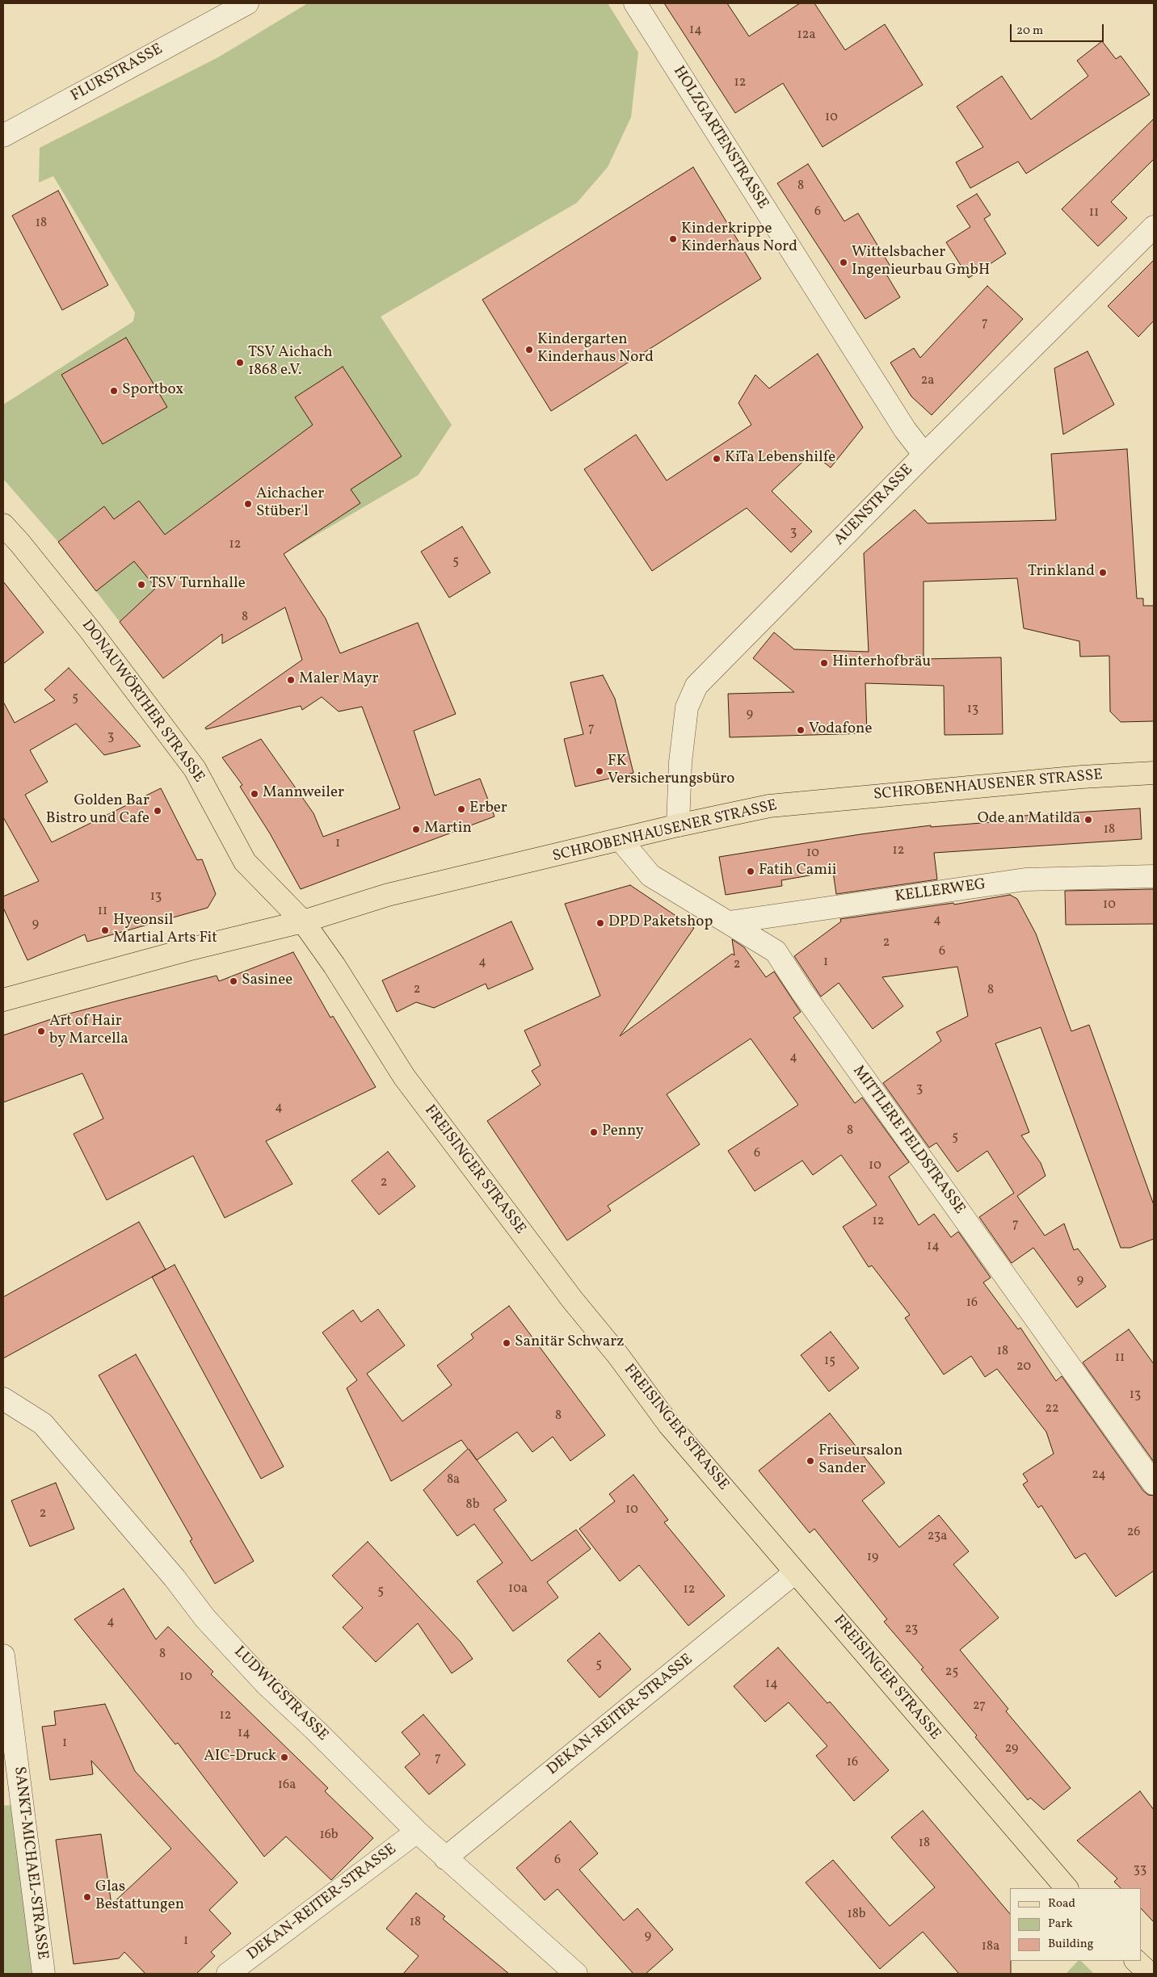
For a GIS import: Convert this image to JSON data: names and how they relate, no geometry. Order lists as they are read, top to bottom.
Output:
{
  "streets": {
    "main road": ["DONAUWÖRTHER STRASSE", "SCHROBENHAUSENER STRASSE", "FREISINGER STRASSE"],
    "street": [
      "FLURSTRASSE",
      "HOLZGARTENSTRASSE",
      "AUENSTRASSE",
      "KELLERWEG",
      "MITTLERE FELDSTRASSE",
      "LUDWIGSTRASSE",
      "DEKAN-REITER-STRASSE",
      "SANKT-MICHAEL-STRASSE"
    ]
  },
  "crossings": [
    ["HOLZGARTENSTRASSE", "AUENSTRASSE"],
    ["AUENSTRASSE", "SCHROBENHAUSENER STRASSE"],
    ["DONAUWÖRTHER STRASSE", "SCHROBENHAUSENER STRASSE"],
    ["DONAUWÖRTHER STRASSE", "FREISINGER STRASSE"],
    ["SCHROBENHAUSENER STRASSE", "MITTLERE FELDSTRASSE"],
    ["SCHROBENHAUSENER STRASSE", "FREISINGER STRASSE"],
    ["KELLERWEG", "MITTLERE FELDSTRASSE"],
    ["FREISINGER STRASSE", "DEKAN-REITER-STRASSE"],
    ["LUDWIGSTRASSE", "DEKAN-REITER-STRASSE"]
  ],
  "places": [
    "Kinderkrippe Kinderhaus Nord",
    "Wittelsbacher Ingenieurbau GmbH",
    "Kindergarten Kinderhaus Nord",
    "TSV Aichach 1868 e.V.",
    "Sportbox",
    "KiTa Lebenshilfe",
    "Aichacher Stüber'l",
    "Trinkland",
    "TSV Turnhalle",
    "Hinterhofbräu",
    "Maler Mayr",
    "Vodafone",
    "FK Versicherungsbüro",
    "Mannweiler",
    "Erber",
    "Golden Bar Bistro und Cafe",
    "Ode an Matilda",
    "Martin",
    "Fatih Camii",
    "DPD Paketshop",
    "Hyeonsil Martial Arts Fit",
    "Sasinee",
    "Art of Hair by Marcella",
    "Penny",
    "Sanitär Schwarz",
    "Friseursalon Sander",
    "AIC-Druck",
    "Glas Bestattungen"
  ],
  "house_numbers": [
    "14",
    "12a",
    "12",
    "10",
    "8",
    "6",
    "11",
    "18",
    "7",
    "2a",
    "3",
    "12",
    "5",
    "8",
    "5",
    "13",
    "9",
    "7",
    "3",
    "18",
    "1",
    "12",
    "10",
    "13",
    "10",
    "11",
    "4",
    "9",
    "2",
    "6",
    "4",
    "1",
    "2",
    "2",
    "8",
    "4",
    "3",
    "4",
    "8",
    "5",
    "6",
    "10",
    "2",
    "12",
    "7",
    "14",
    "9",
    "16",
    "18",
    "11",
    "15",
    "20",
    "13",
    "22",
    "8",
    "24",
    "8a",
    "8b",
    "10",
    "2",
    "26",
    "23a",
    "19",
    "10a",
    "12",
    "5",
    "4",
    "23",
    "8",
    "5",
    "25",
    "10",
    "14",
    "27",
    "12",
    "14",
    "1",
    "29",
    "7",
    "16",
    "16a",
    "16b",
    "18",
    "6",
    "33",
    "18b",
    "18",
    "9",
    "1",
    "18a"
  ],
  "legend": ["Road", "Park", "Building"],
  "scale_bar": "20 m"
}
